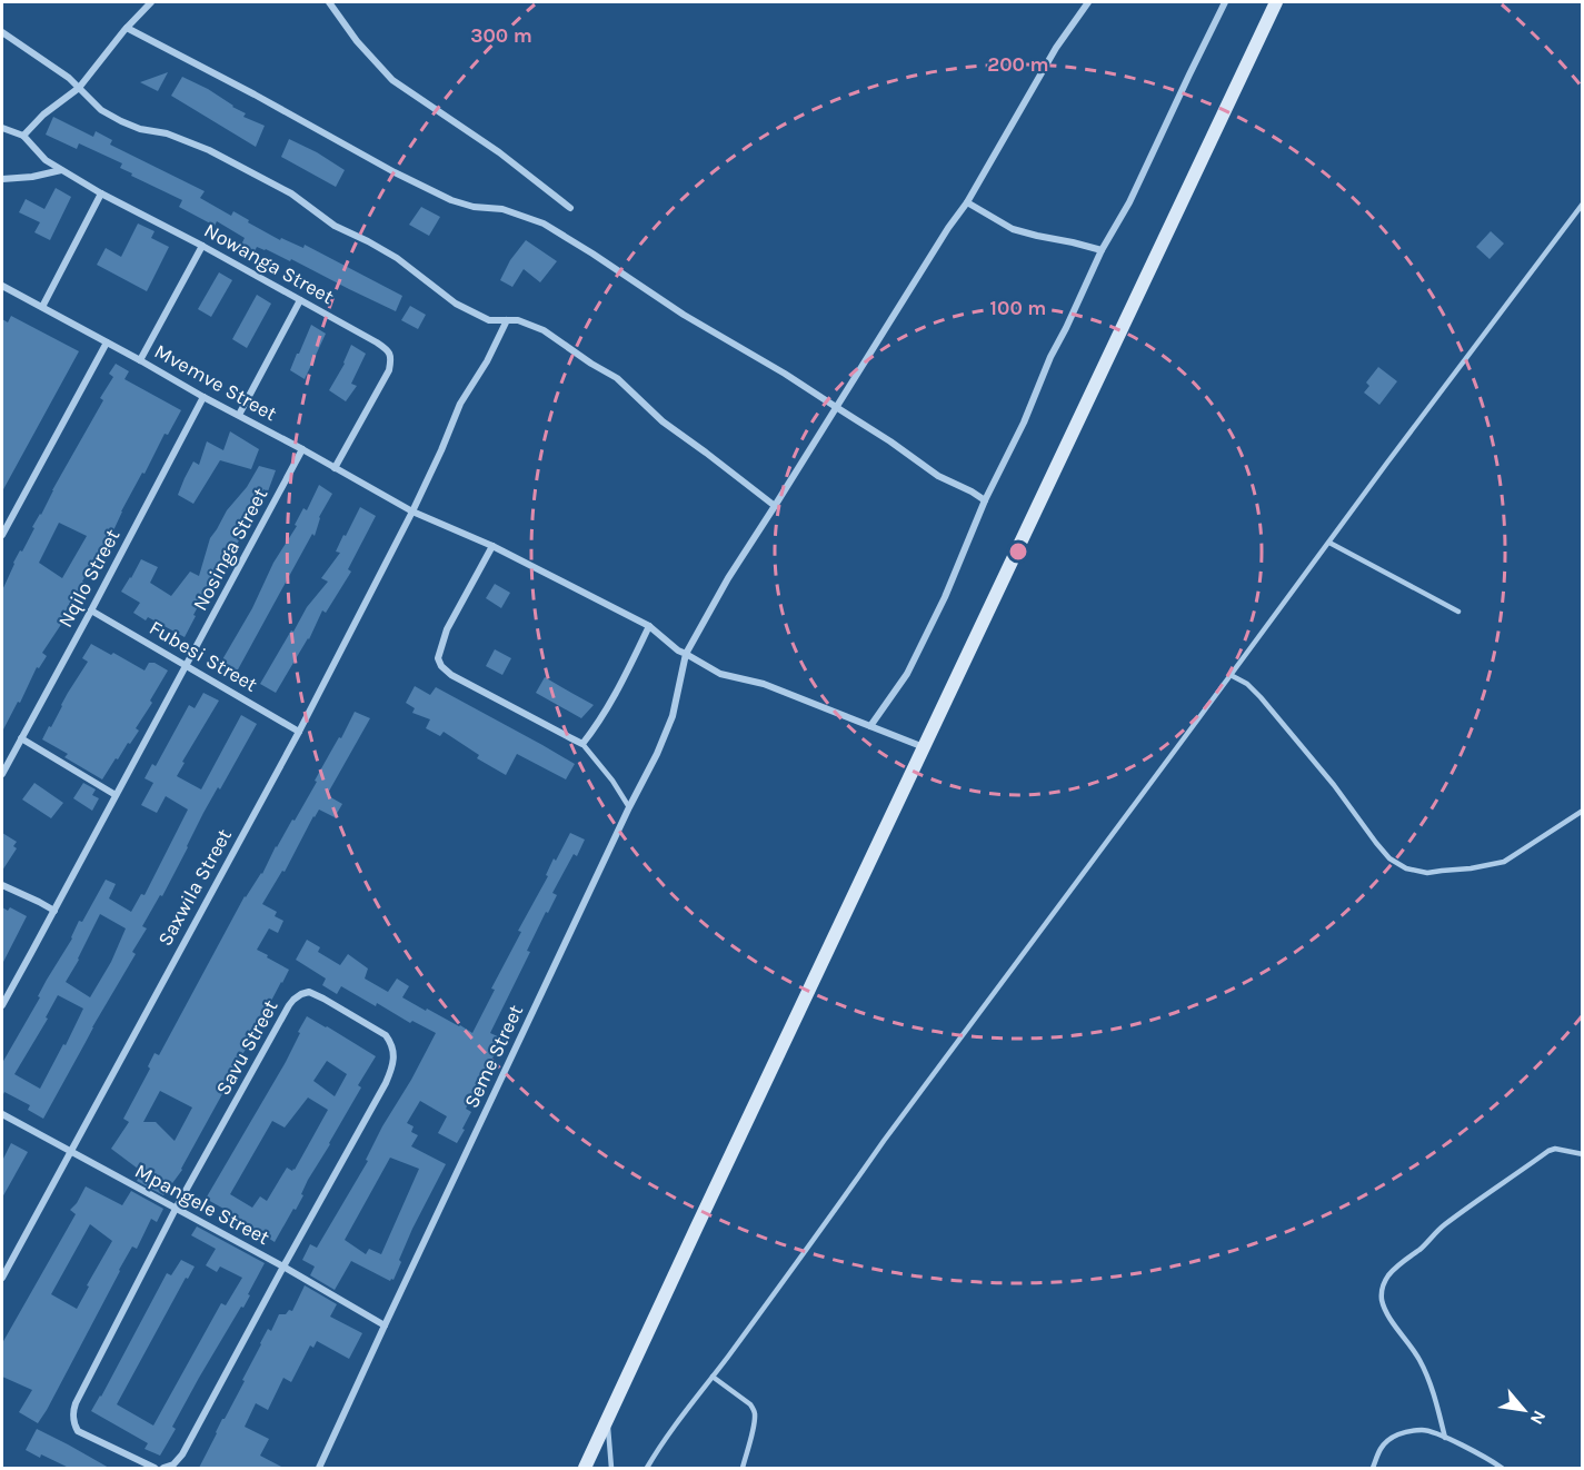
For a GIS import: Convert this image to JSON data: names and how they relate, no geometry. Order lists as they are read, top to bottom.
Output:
{
  "streets": {
    "street": [
      "Nowanga Street",
      "Mvemve Street",
      "Nosinga Street",
      "Nqilo Street",
      "Fubesi Street",
      "Saxwila Street",
      "Savu Street",
      "Seme Street",
      "Mpangele Street"
    ]
  },
  "crossings": [
    ["Nowanga Street", "Mvemve Street"],
    ["Mvemve Street", "Nosinga Street"],
    ["Mvemve Street", "Nqilo Street"],
    ["Mvemve Street", "Saxwila Street"],
    ["Nosinga Street", "Fubesi Street"],
    ["Nqilo Street", "Fubesi Street"],
    ["Fubesi Street", "Saxwila Street"],
    ["Saxwila Street", "Mpangele Street"],
    ["Savu Street", "Mpangele Street"],
    ["Seme Street", "Mpangele Street"]
  ],
  "north": "bottom right",
  "rings": ["300 m", "200 m", "100 m"]
}
